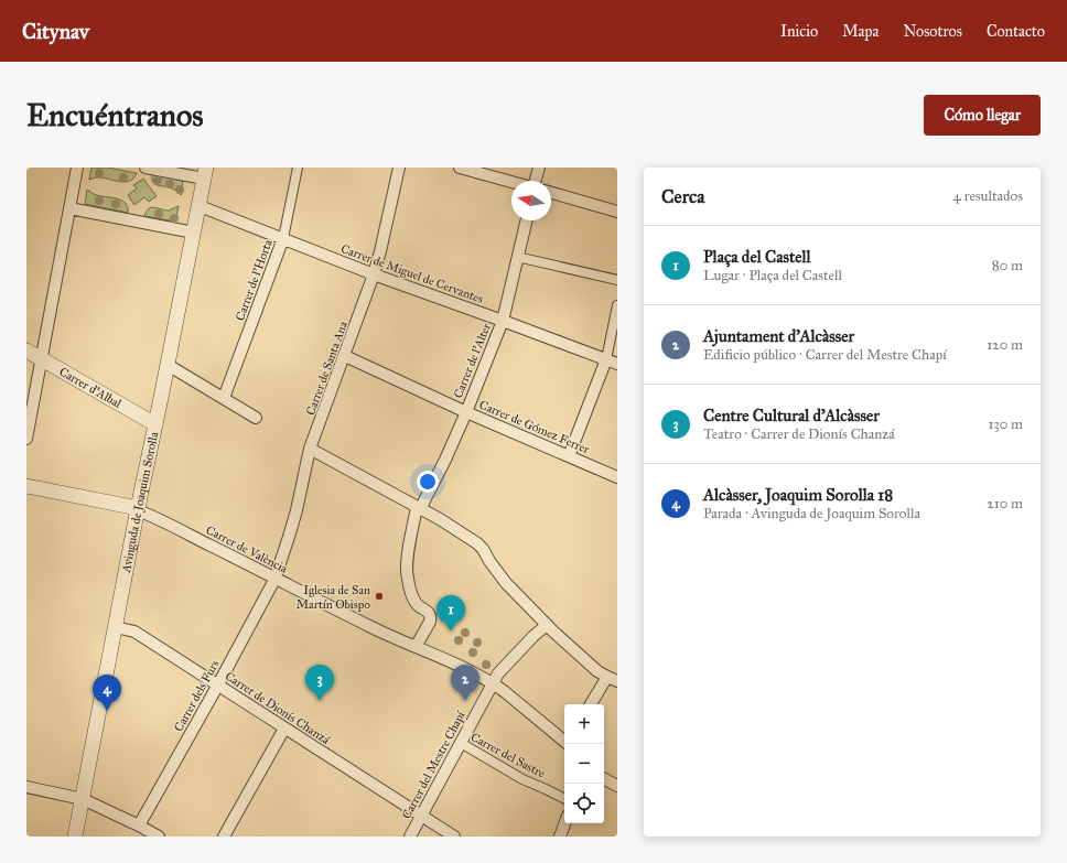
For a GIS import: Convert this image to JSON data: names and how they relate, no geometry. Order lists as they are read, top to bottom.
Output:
{
  "streets": {
    "street": [
      "Carrer de Miguel de Cervantes",
      "Carrer de l'Horta",
      "Carrer de l'Alter",
      "Carrer de Santa Ana",
      "Carrer d'Albal",
      "Carrer de Gómez Ferrer",
      "Avinguda de Joaquim Sorolla",
      "Carrer de València",
      "Carrer dels Furs",
      "Carrer de Dionís Chanzá",
      "Carrer del Sastre",
      "Carrer del Mestre Chapí"
    ]
  },
  "crossings": [
    ["Carrer de Miguel de Cervantes", "Carrer de l'Horta"],
    ["Carrer de Miguel de Cervantes", "Carrer de l'Alter"],
    ["Carrer de Miguel de Cervantes", "Carrer de Santa Ana"],
    ["Carrer de Miguel de Cervantes", "Avinguda de Joaquim Sorolla"],
    ["Carrer de l'Alter", "Carrer de Gómez Ferrer"],
    ["Carrer de l'Alter", "Carrer de València"],
    ["Carrer de Santa Ana", "Carrer de Gómez Ferrer"],
    ["Carrer de Santa Ana", "Carrer de València"],
    ["Carrer de Santa Ana", "Carrer dels Furs"],
    ["Carrer d'Albal", "Avinguda de Joaquim Sorolla"],
    ["Avinguda de Joaquim Sorolla", "Carrer de València"],
    ["Avinguda de Joaquim Sorolla", "Carrer de Dionís Chanzá"],
    ["Carrer de València", "Carrer dels Furs"],
    ["Carrer de València", "Carrer del Mestre Chapí"],
    ["Carrer dels Furs", "Carrer de Dionís Chanzá"],
    ["Carrer de Dionís Chanzá", "Carrer del Mestre Chapí"],
    ["Carrer del Sastre", "Carrer del Mestre Chapí"]
  ],
  "places": ["Iglesia de San Martín Obispo"],
  "north": "left",
  "page": {
    "header": "Citynav",
    "nav": [
      "Inicio",
      "Mapa",
      "Nosotros",
      "Contacto"
    ],
    "buttons": "Cómo llegar",
    "title": "Encuéntranos",
    "heading": ["Cerca", "4 resultados"],
    "list": [
      {
        "mark": "1",
        "name": "Plaça del Castell",
        "note": "Lugar · Plaça del Castell",
        "value": "80 m"
      },
      {
        "mark": "2",
        "name": "Ajuntament d'Alcàsser",
        "note": "Edificio público · Carrer del Mestre Chapí",
        "value": "120 m"
      },
      {
        "mark": "3",
        "name": "Centre Cultural d'Alcàsser",
        "note": "Teatro · Carrer de Dionís Chanzá",
        "value": "130 m"
      },
      {
        "mark": "4",
        "name": "Alcàsser, Joaquim Sorolla 18",
        "note": "Parada · Avinguda de Joaquim Sorolla",
        "value": "210 m"
      }
    ],
    "pins": [
      "1",
      "2",
      "3",
      "4"
    ],
    "map_buttons": ["+", "−"]
  }
}
